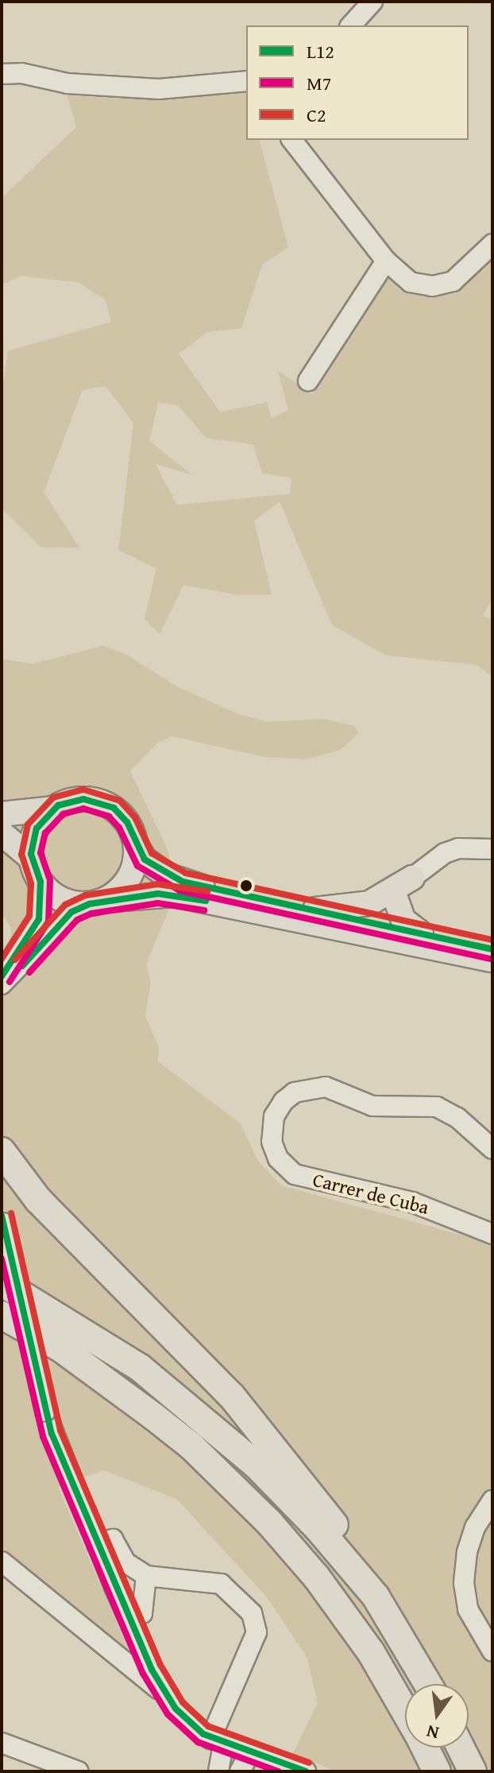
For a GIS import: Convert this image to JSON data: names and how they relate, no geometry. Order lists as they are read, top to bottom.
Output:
{
  "streets": {
    "street": ["Carrer de Cuba"]
  },
  "lines": ["transit line C2", "transit line L12", "transit line M7"],
  "legend": ["L12", "M7", "C2"],
  "north": "bottom"
}
